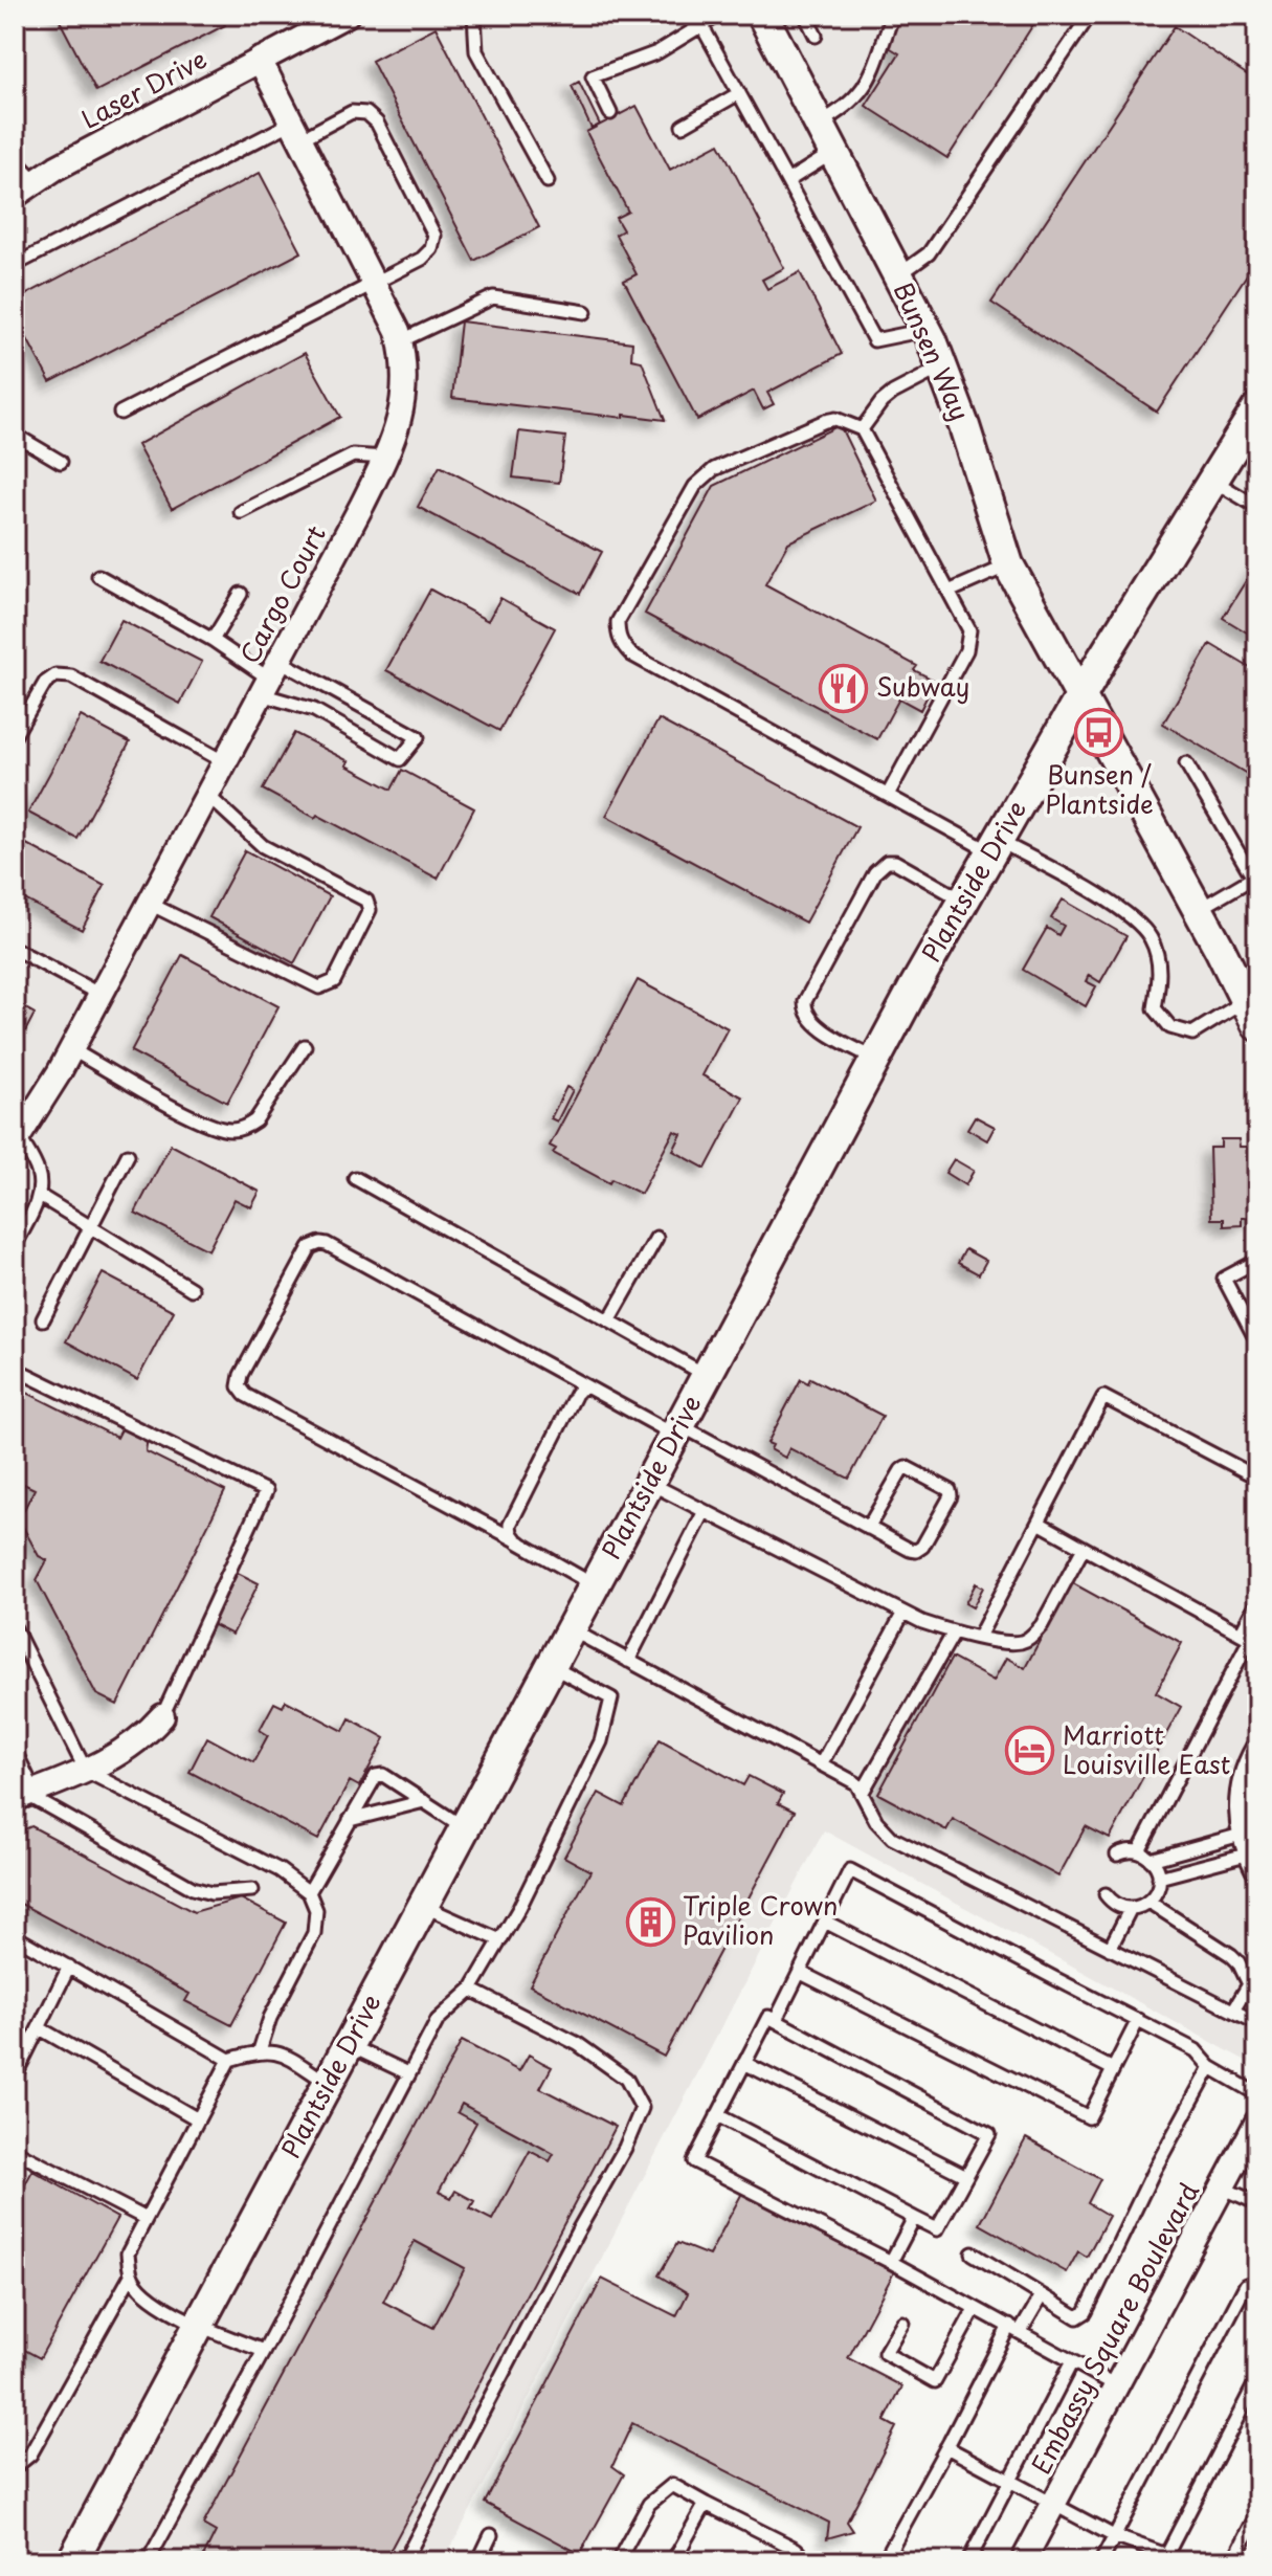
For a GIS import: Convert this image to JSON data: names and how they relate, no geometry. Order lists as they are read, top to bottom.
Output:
{
  "streets": {
    "street": [
      "Laser Drive",
      "Bunsen Way",
      "Cargo Court",
      "Plantside Drive",
      "Embassy Square Boulevard"
    ]
  },
  "crossings": [
    ["Laser Drive", "Cargo Court"],
    ["Bunsen Way", "Plantside Drive"]
  ],
  "places": {
    "restaurant": ["Subway"],
    "bus stop": ["Bunsen / Plantside"],
    "hotel": ["Marriott Louisville East"],
    "building": ["Triple Crown Pavilion"]
  }
}
